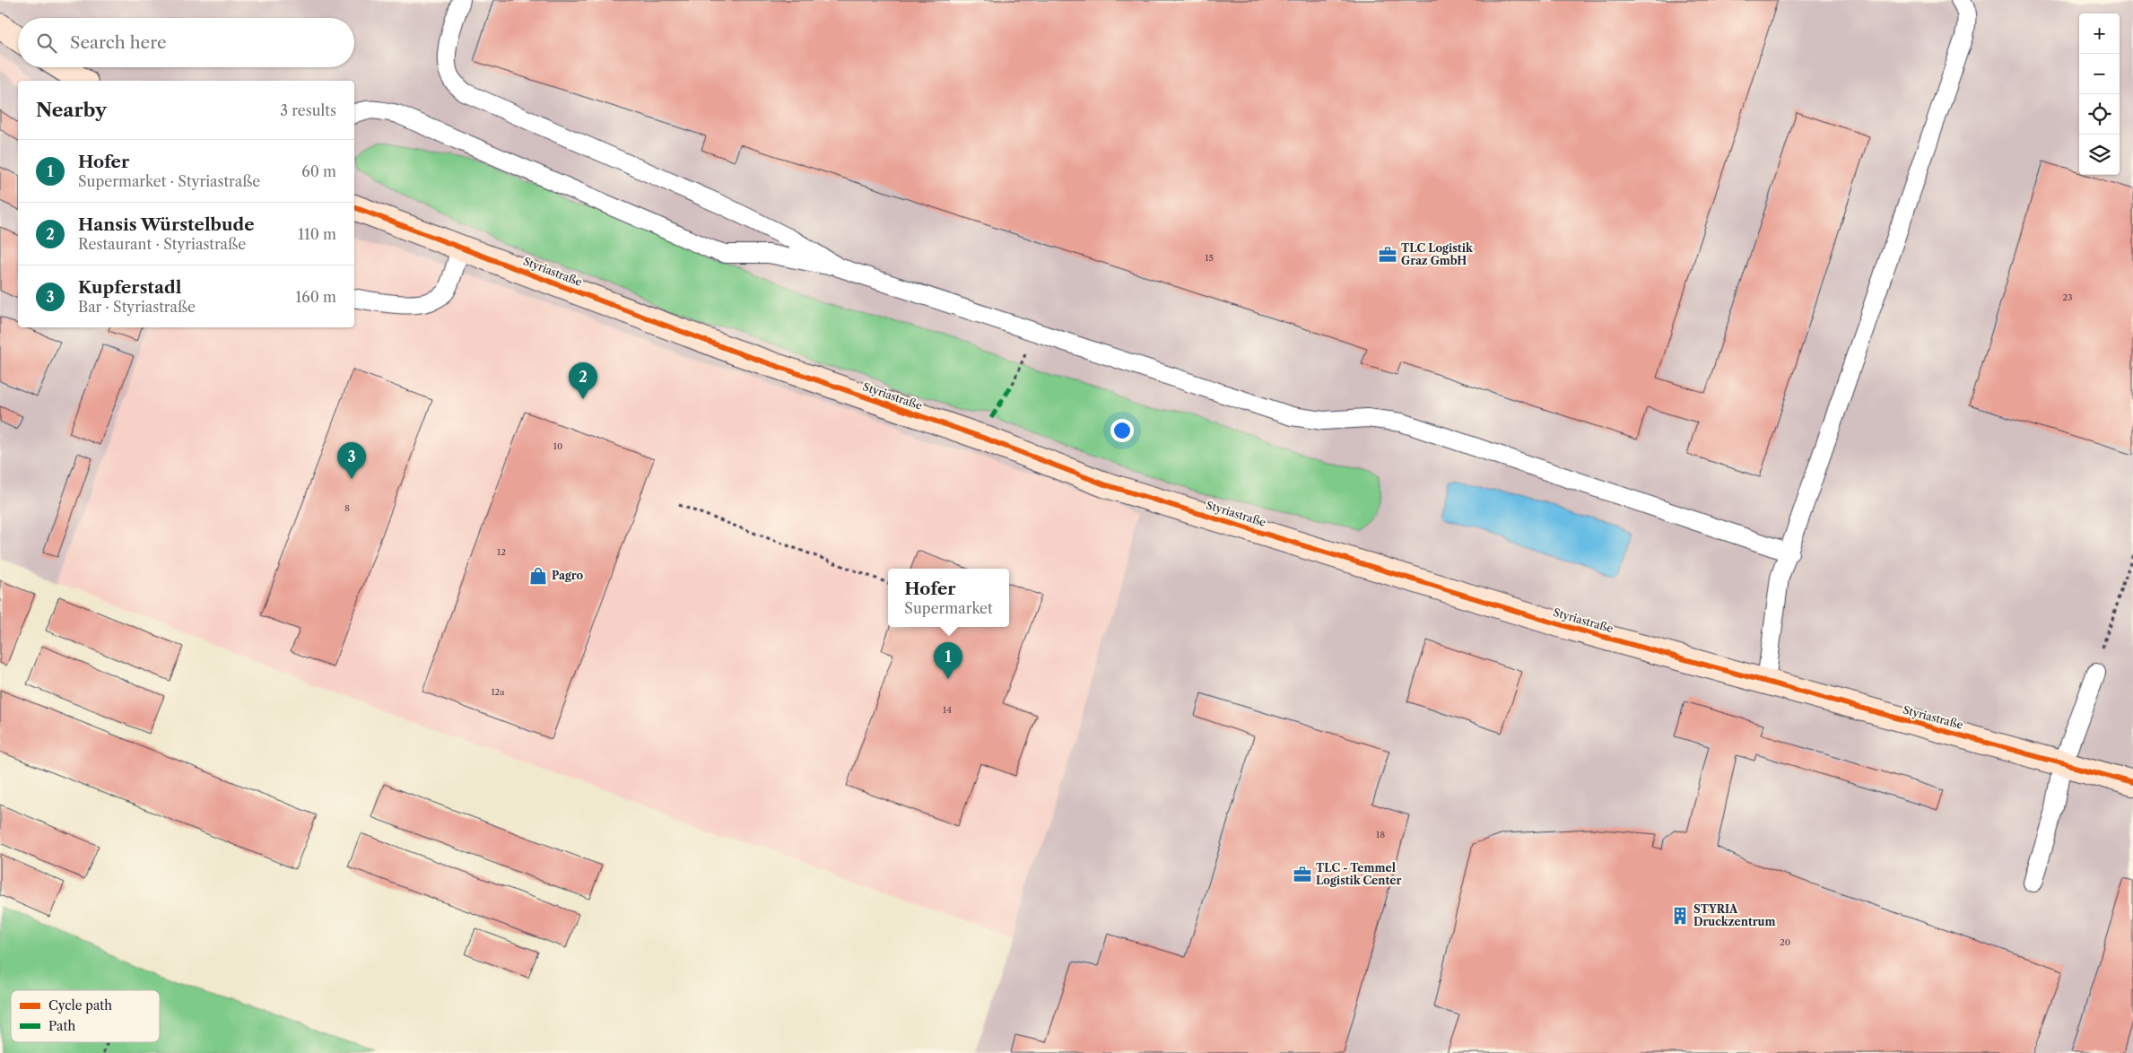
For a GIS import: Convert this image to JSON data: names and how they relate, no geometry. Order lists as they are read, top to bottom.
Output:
{
  "streets": {
    "street": ["Styriastraße"]
  },
  "places": {
    "office": ["TLC Logistik Graz GmbH", "TLC - Temmel Logistik Center"],
    "shop": ["Pagro"],
    "building": ["STYRIA Druckzentrum"]
  },
  "house_numbers": [
    "15",
    "23",
    "10",
    "8",
    "12",
    "12a",
    "14",
    "18",
    "20"
  ],
  "legend": ["Cycle path", "Path"],
  "page": {
    "map_buttons": ["+", "−"],
    "search": "Search here",
    "heading": ["Nearby", "3 results"],
    "list": [
      {
        "mark": "1",
        "name": "Hofer",
        "note": "Supermarket · Styriastraße",
        "value": "60 m"
      },
      {
        "mark": "2",
        "name": "Hansis Würstelbude",
        "note": "Restaurant · Styriastraße",
        "value": "110 m"
      },
      {
        "mark": "3",
        "name": "Kupferstadl",
        "note": "Bar · Styriastraße",
        "value": "160 m"
      }
    ],
    "pins": ["2", "3", "1"],
    "popup": ["Hofer", "Supermarket"]
  }
}
